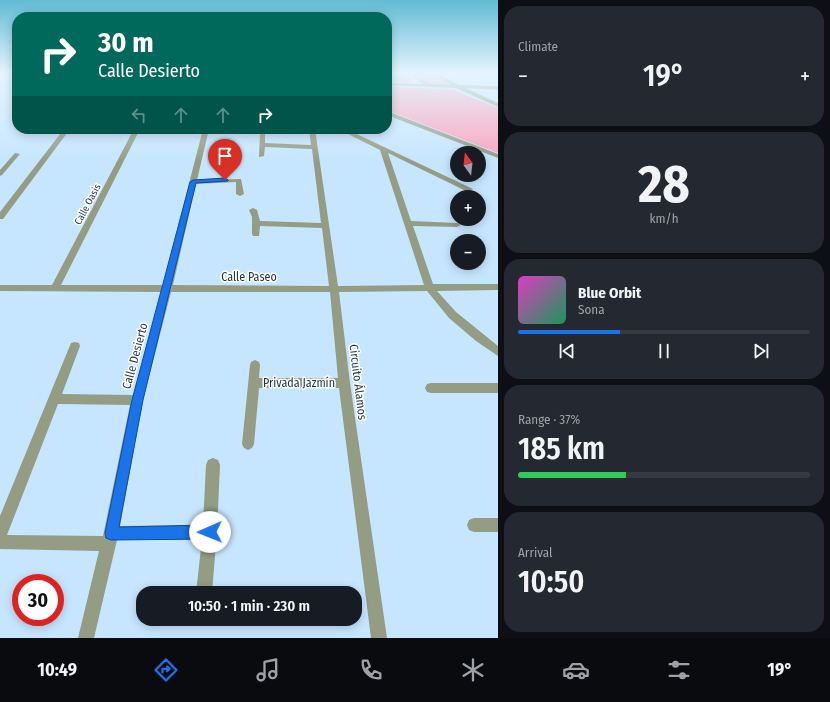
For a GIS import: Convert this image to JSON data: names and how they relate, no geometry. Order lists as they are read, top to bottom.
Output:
{
  "streets": {
    "street": [
      "Calle Oasis",
      "Calle Paseo",
      "Calle Desierto",
      "Circuito Álamos",
      "Privada Jazmín"
    ]
  },
  "crossings": [
    ["Calle Oasis", "Calle Paseo"],
    ["Calle Paseo", "Calle Desierto"],
    ["Calle Paseo", "Circuito Álamos"],
    ["Circuito Álamos", "Privada Jazmín"]
  ],
  "north": "top",
  "page": {
    "tile": [
      "Climate",
      ["28", "km/h"],
      ["Range · 37%", "185 km"],
      ["Arrival", "10:50"]
    ],
    "turn": ["30 m", "Calle Desierto"],
    "heat": ["−", "19°", "+"],
    "map_buttons": ["+", "−"],
    "song": ["Blue Orbit", "Sona"],
    "limit": "30",
    "trip": "10:50 · 1 min · 230 m",
    "tabs": ["10:49", "19°"]
  }
}
